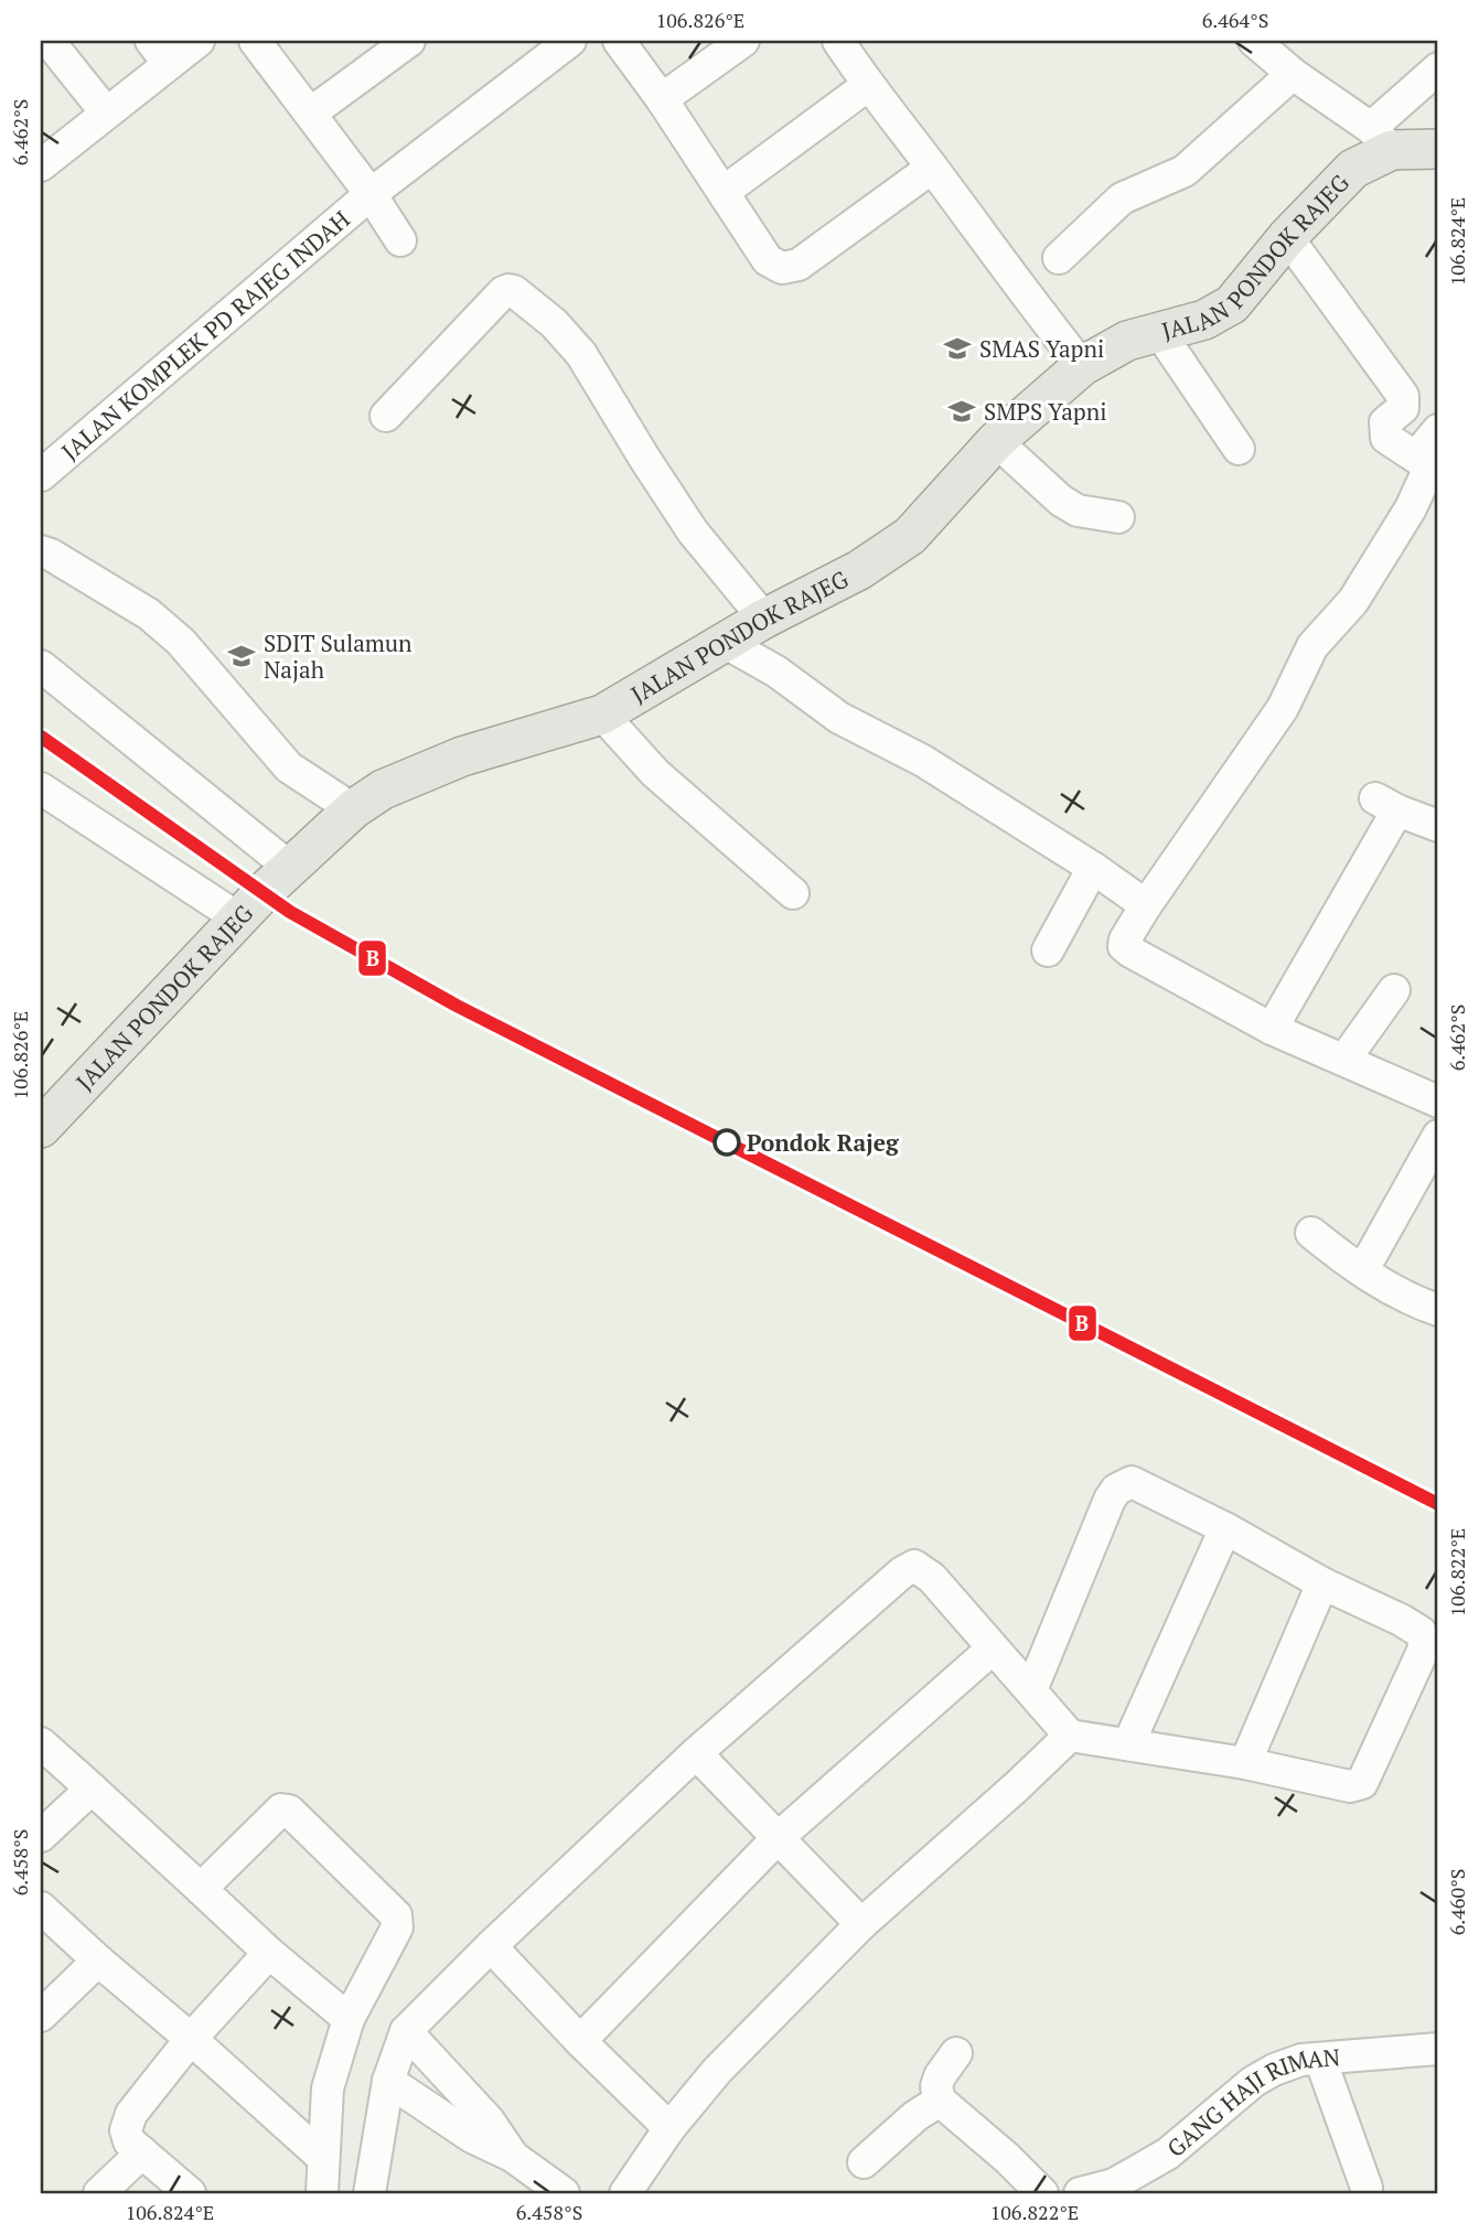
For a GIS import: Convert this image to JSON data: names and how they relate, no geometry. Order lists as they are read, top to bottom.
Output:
{
  "streets": {
    "main road": ["JALAN PONDOK RAJEG"],
    "street": ["JALAN KOMPLEK PD RAJEG INDAH", "GANG HAJI RIMAN"]
  },
  "places": {
    "school or university": ["SMAS Yapni", "SMPS Yapni", "SDIT Sulamun Najah"],
    "other": ["Pondok Rajeg"]
  },
  "lines": ["transit line B"],
  "coordinates": [
    "106.826°E",
    "6.464°S",
    "6.462°S",
    "106.824°E",
    "106.822°E",
    "6.458°S",
    "6.460°S"
  ]
}
